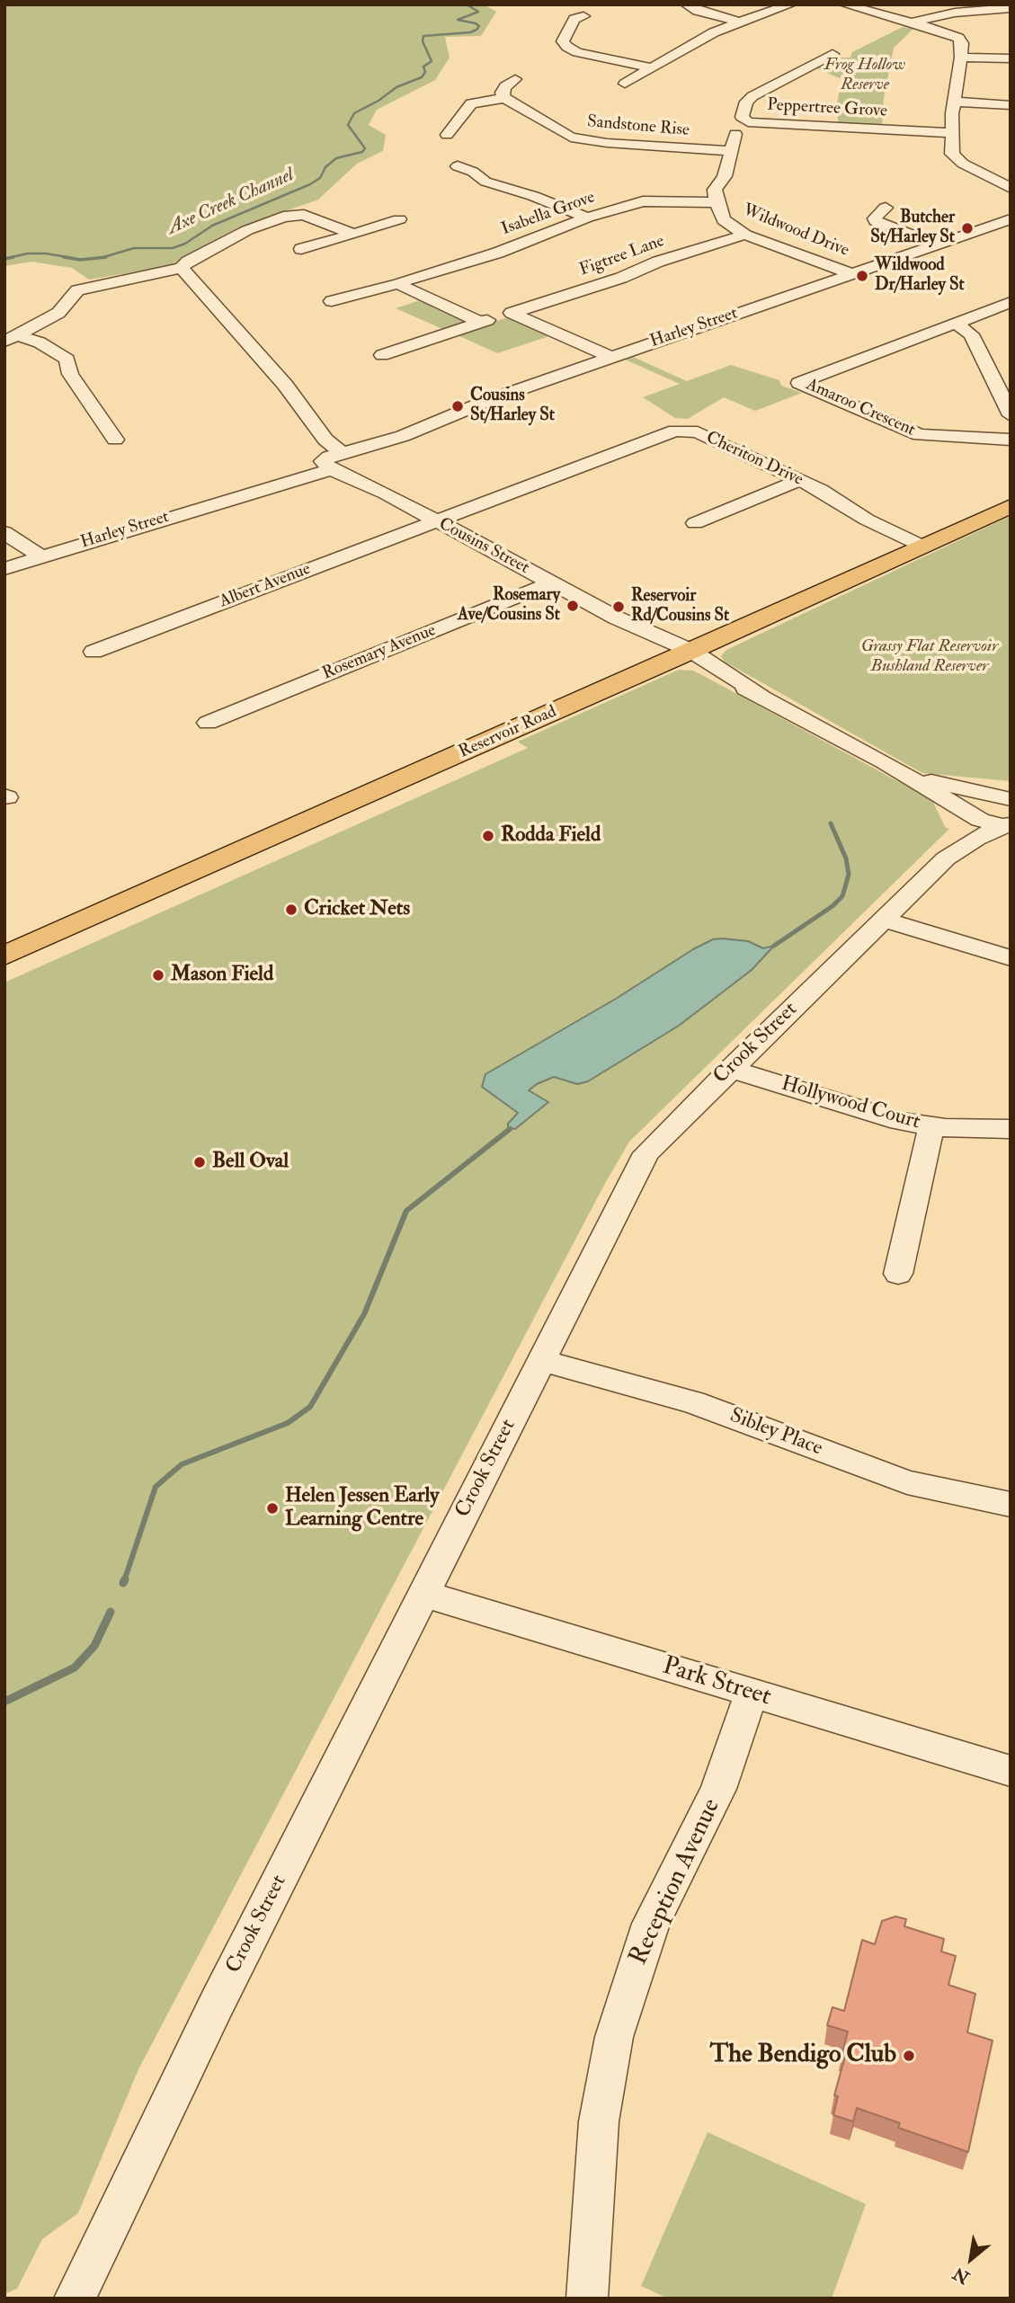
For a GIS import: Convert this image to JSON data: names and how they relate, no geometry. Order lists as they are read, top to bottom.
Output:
{
  "streets": {
    "main road": ["Reservoir Road"],
    "street": [
      "Peppertree Grove",
      "Sandstone Rise",
      "Isabella Grove",
      "Wildwood Drive",
      "Figtree Lane",
      "Harley Street",
      "Amaroo Crescent",
      "Cheriton Drive",
      "Cousins Street",
      "Albert Avenue",
      "Rosemary Avenue",
      "Crook Street",
      "Hollywood Court",
      "Sibley Place",
      "Park Street",
      "Reception Avenue"
    ]
  },
  "crossings": [
    ["Peppertree Grove", "Wildwood Drive"],
    ["Sandstone Rise", "Wildwood Drive"],
    ["Isabella Grove", "Wildwood Drive"],
    ["Wildwood Drive", "Figtree Lane"],
    ["Wildwood Drive", "Harley Street"],
    ["Harley Street", "Cousins Street"],
    ["Cheriton Drive", "Cousins Street"],
    ["Cheriton Drive", "Albert Avenue"],
    ["Cheriton Drive", "Reservoir Road"],
    ["Cousins Street", "Albert Avenue"],
    ["Cousins Street", "Rosemary Avenue"],
    ["Cousins Street", "Reservoir Road"],
    ["Cousins Street", "Crook Street"],
    ["Crook Street", "Hollywood Court"],
    ["Crook Street", "Sibley Place"],
    ["Crook Street", "Park Street"],
    ["Park Street", "Reception Avenue"]
  ],
  "water": ["Axe Creek Channel"],
  "parks": ["Frog Hollow Reserve", "Grassy Flat Reservoir Bushland Reserver"],
  "places": [
    "Butcher St/Harley St",
    "Wildwood Dr/Harley St",
    "Cousins St/Harley St",
    "Rosemary Ave/Cousins St",
    "Reservoir Rd/Cousins St",
    "Rodda Field",
    "Cricket Nets",
    "Mason Field",
    "Bell Oval",
    "Helen Jessen Early Learning Centre",
    "The Bendigo Club"
  ],
  "north": "bottom left"
}
